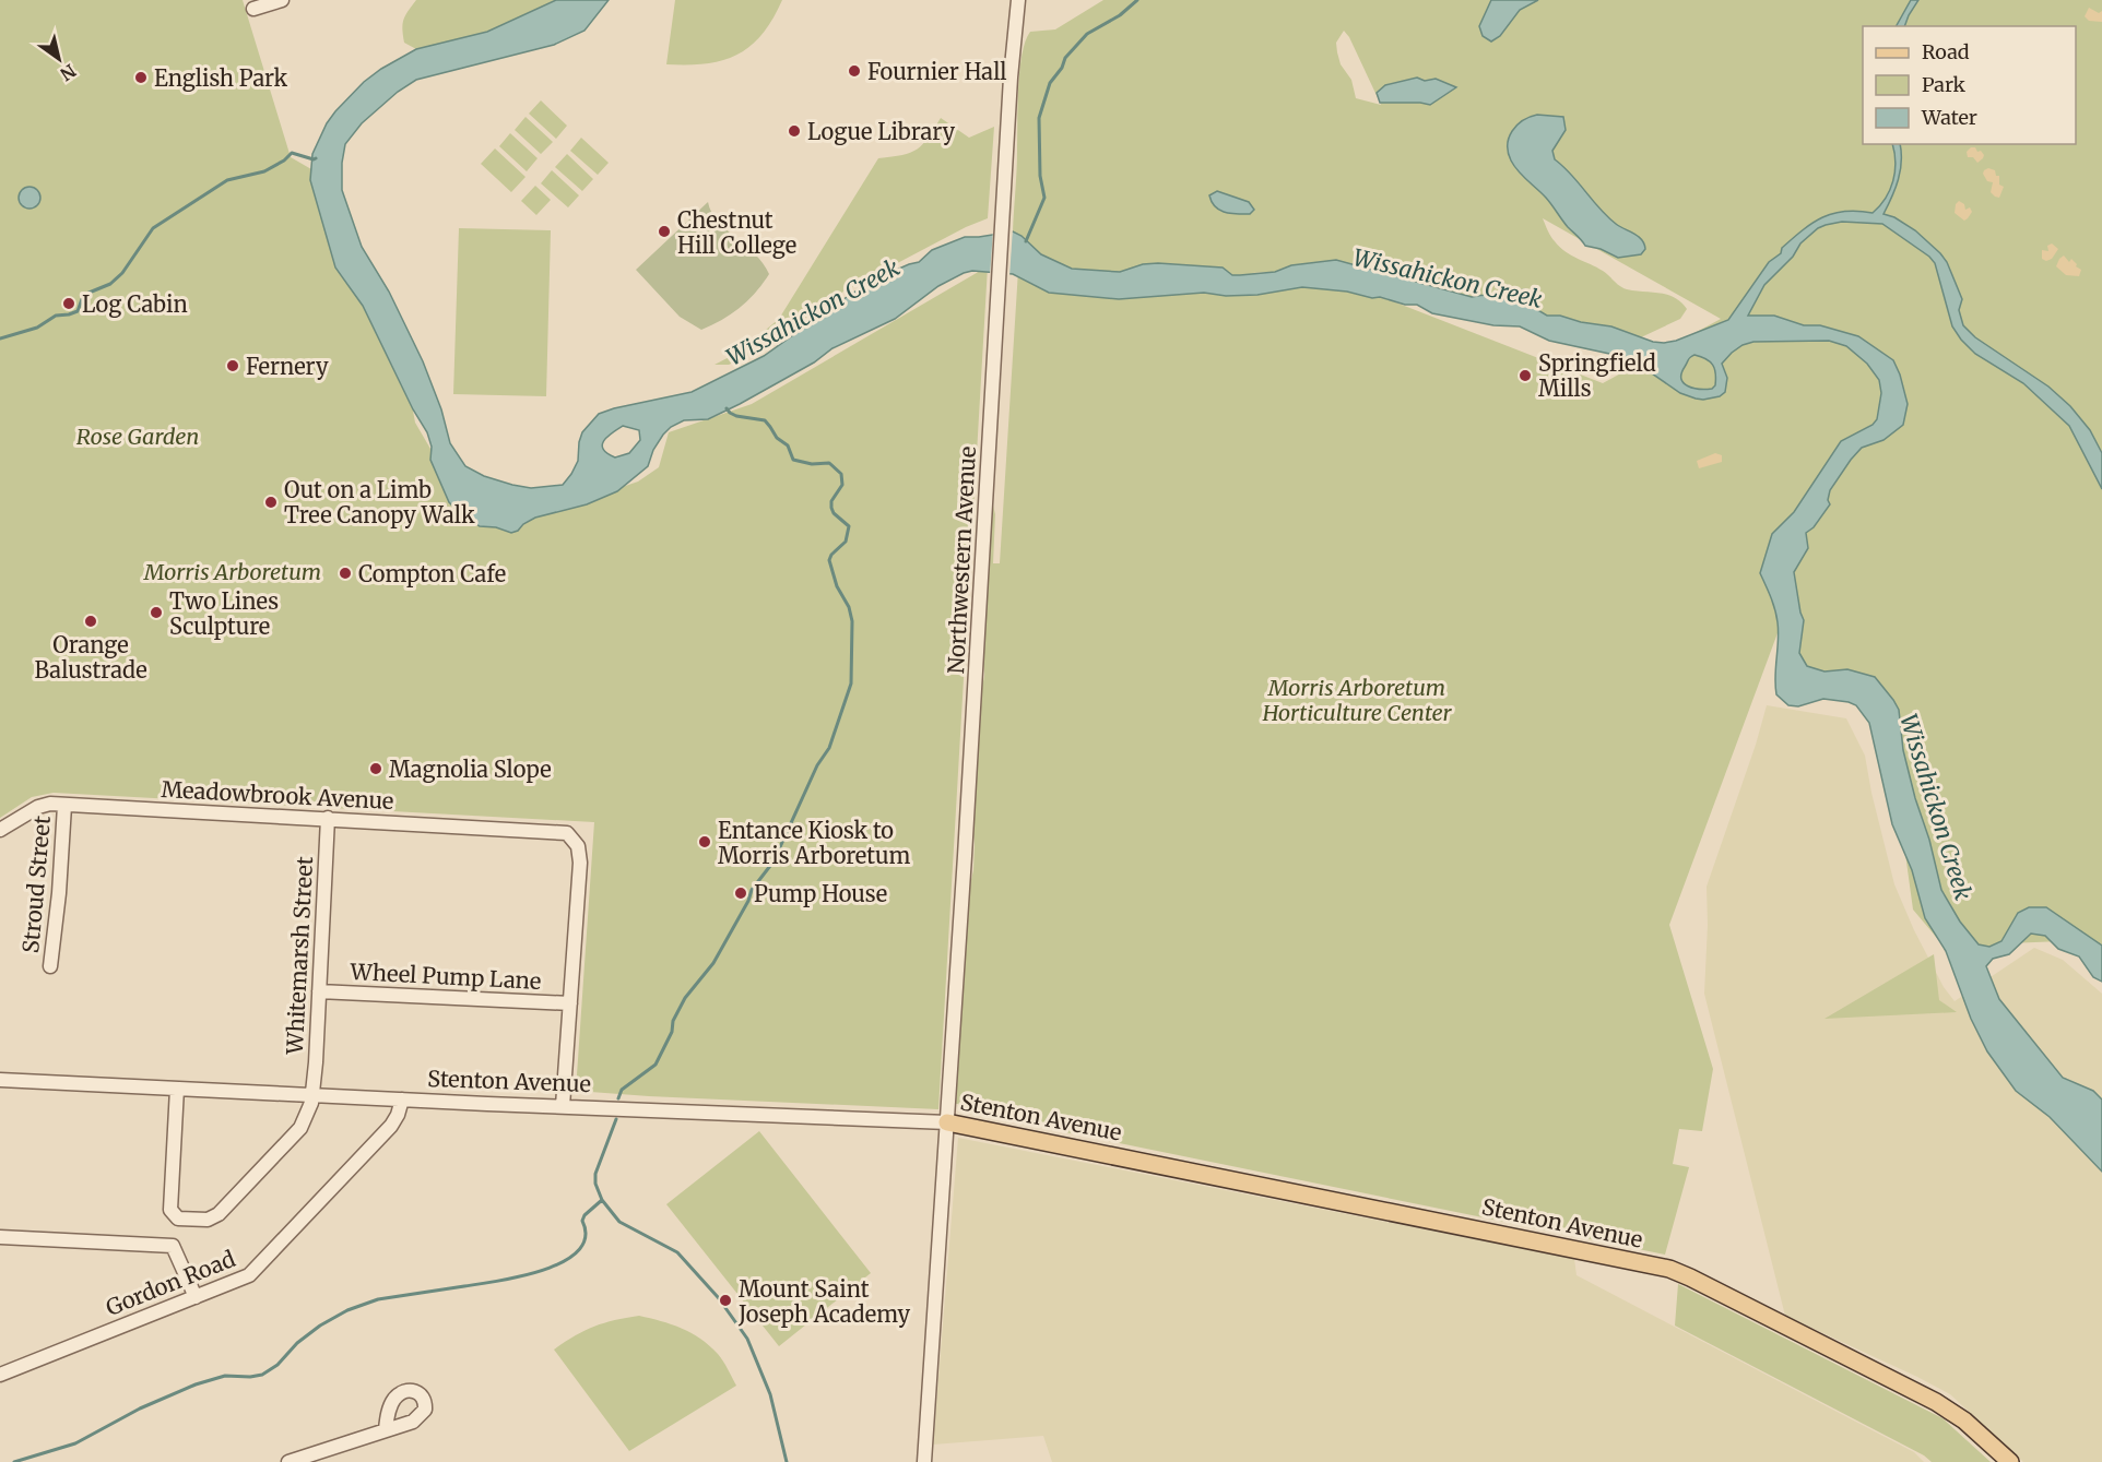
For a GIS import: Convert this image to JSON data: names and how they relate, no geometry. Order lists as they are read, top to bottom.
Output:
{
  "streets": {
    "main road": ["Stenton Avenue"],
    "street": [
      "Northwestern Avenue",
      "Meadowbrook Avenue",
      "Stroud Street",
      "Whitemarsh Street",
      "Wheel Pump Lane",
      "Gordon Road"
    ]
  },
  "crossings": [
    ["Northwestern Avenue", "Stenton Avenue"],
    ["Meadowbrook Avenue", "Stroud Street"],
    ["Meadowbrook Avenue", "Whitemarsh Street"],
    ["Meadowbrook Avenue", "Wheel Pump Lane"],
    ["Whitemarsh Street", "Wheel Pump Lane"],
    ["Whitemarsh Street", "Stenton Avenue"],
    ["Stenton Avenue", "Gordon Road"]
  ],
  "water": ["Wissahickon Creek"],
  "parks": ["Rose Garden", "Morris Arboretum", "Morris Arboretum Horticulture Center"],
  "places": [
    "Fournier Hall",
    "English Park",
    "Logue Library",
    "Chestnut Hill College",
    "Log Cabin",
    "Fernery",
    "Springfield Mills",
    "Out on a Limb Tree Canopy Walk",
    "Compton Cafe",
    "Two Lines Sculpture",
    "Orange Balustrade",
    "Magnolia Slope",
    "Entance Kiosk to Morris Arboretum",
    "Pump House",
    "Mount Saint Joseph Academy"
  ],
  "legend": ["Road", "Park", "Water"],
  "north": "bottom right"
}
